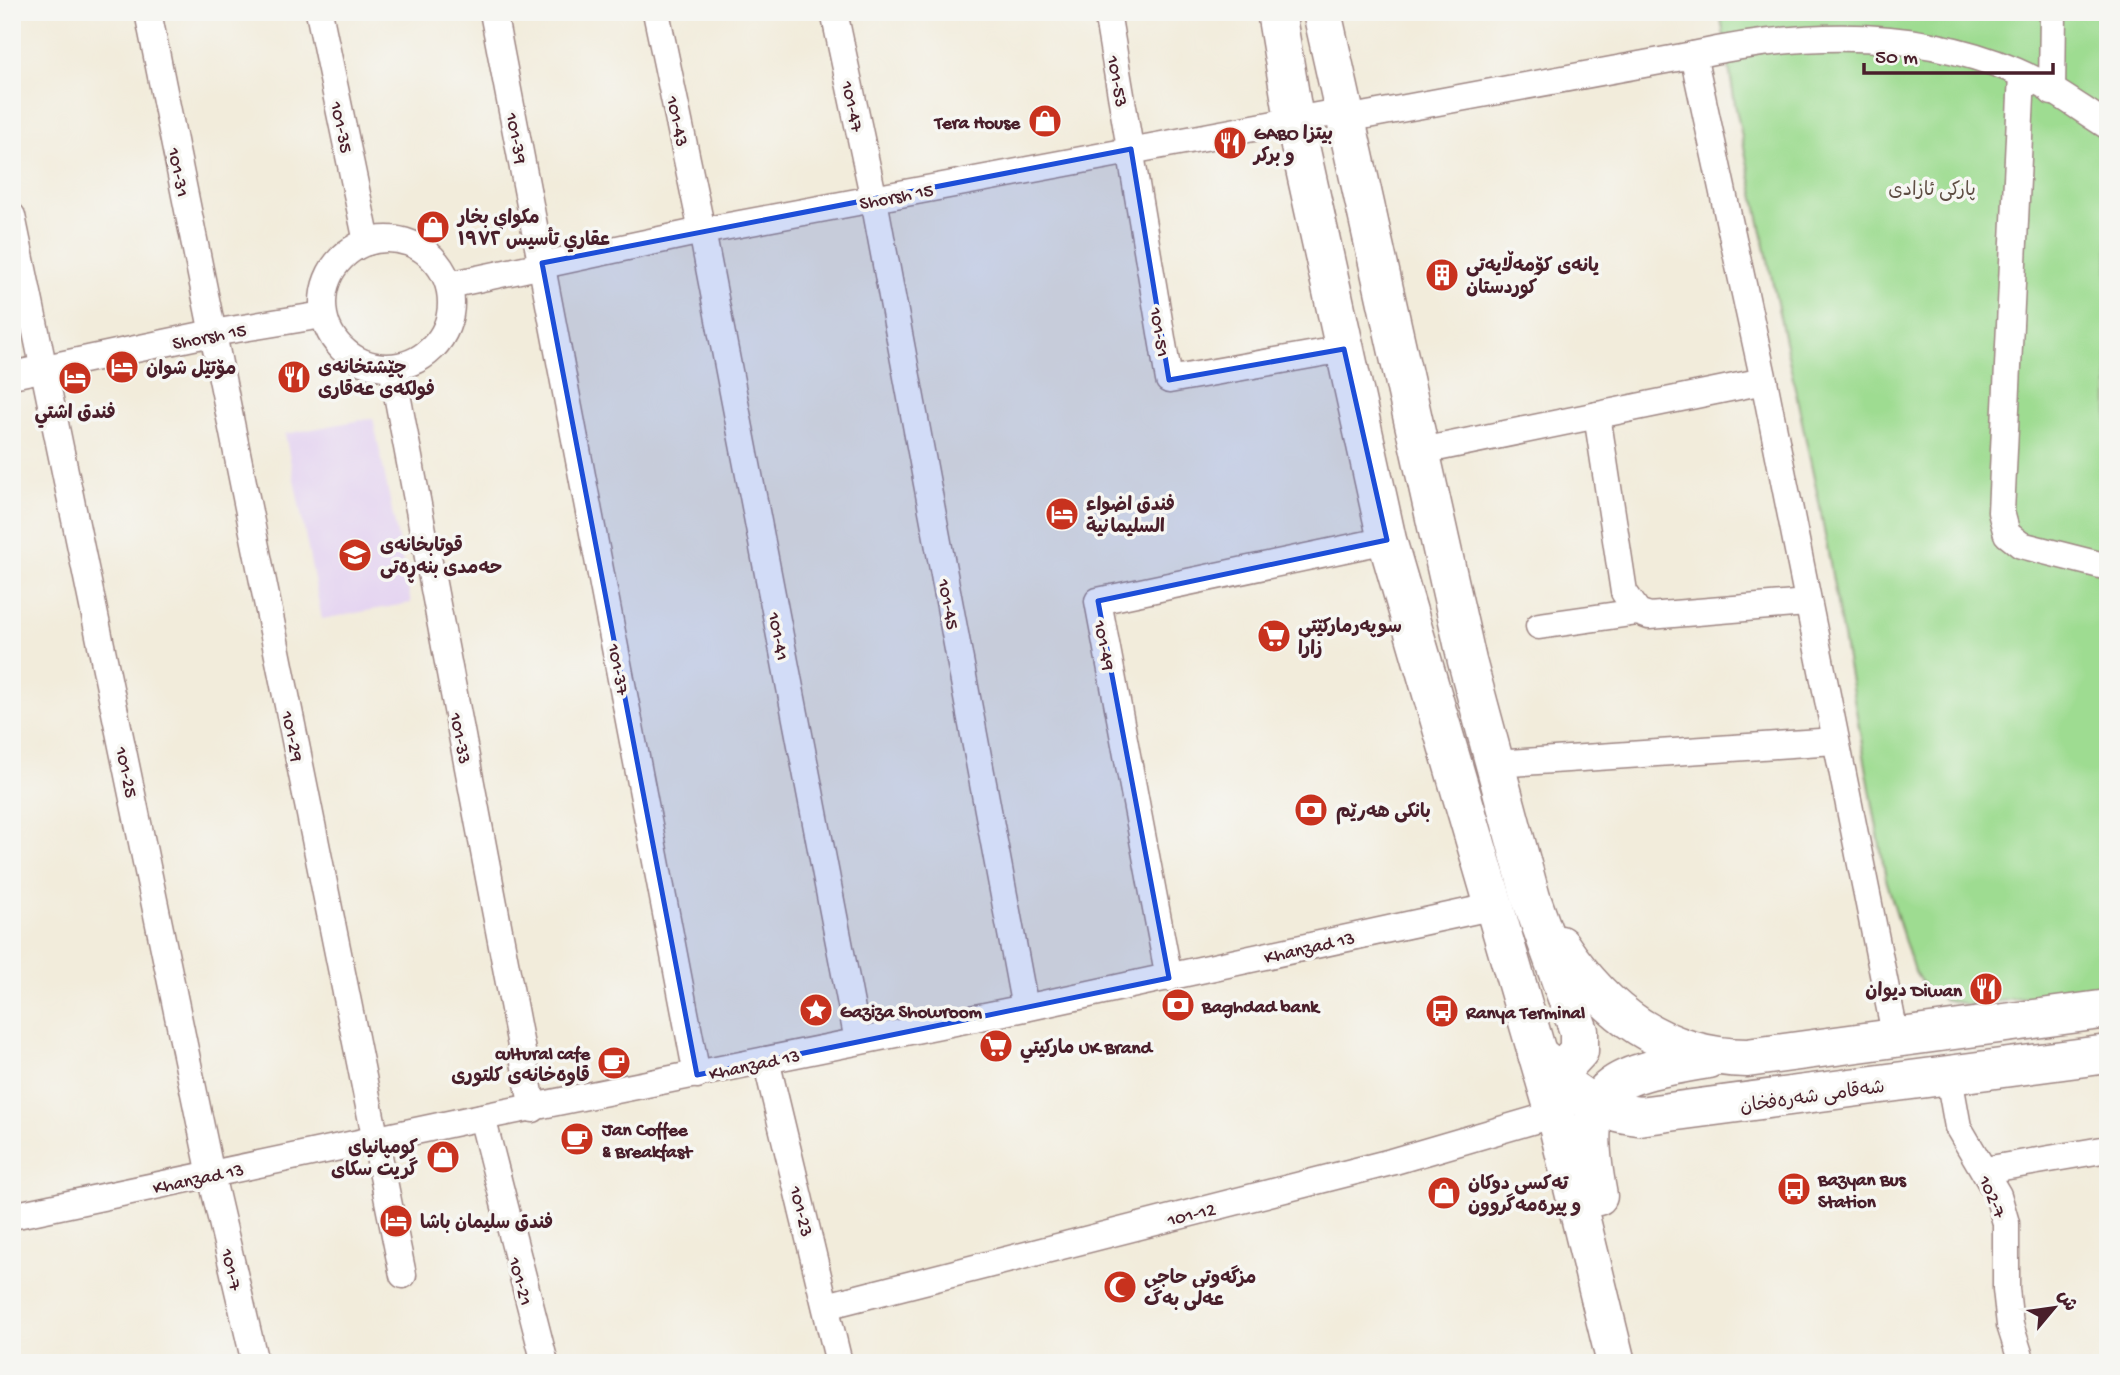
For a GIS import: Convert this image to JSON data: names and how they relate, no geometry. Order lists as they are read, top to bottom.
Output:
{
  "streets": {
    "main road": ["شەقامی شەرەفخان"],
    "street": [
      "101-53",
      "101-47",
      "101-43",
      "101-35",
      "101-39",
      "101-31",
      "Shorsh 15",
      "101-51",
      "101-45",
      "101-41",
      "101-49",
      "101-37",
      "101-29",
      "101-33",
      "101-25",
      "Khanzad 13",
      "102-7",
      "101-23",
      "101-12",
      "101-7",
      "101-21"
    ]
  },
  "crossings": [
    ["101-53", "Shorsh 15"],
    ["101-53", "101-51"],
    ["101-47", "Shorsh 15"],
    ["101-47", "101-45"],
    ["101-43", "Shorsh 15"],
    ["101-43", "101-41"],
    ["101-35", "Shorsh 15"],
    ["101-35", "101-33"],
    ["101-39", "Shorsh 15"],
    ["101-39", "101-37"],
    ["101-31", "Shorsh 15"],
    ["101-31", "101-29"],
    ["Shorsh 15", "101-51"],
    ["Shorsh 15", "101-45"],
    ["Shorsh 15", "101-41"],
    ["Shorsh 15", "101-37"],
    ["Shorsh 15", "101-29"],
    ["Shorsh 15", "101-33"],
    ["Shorsh 15", "101-25"],
    ["101-45", "Khanzad 13"],
    ["101-41", "Khanzad 13"],
    ["101-49", "Khanzad 13"],
    ["101-37", "Khanzad 13"],
    ["101-29", "Khanzad 13"],
    ["101-33", "Khanzad 13"],
    ["101-25", "Khanzad 13"],
    ["101-25", "101-7"],
    ["Khanzad 13", "101-23"],
    ["Khanzad 13", "101-7"],
    ["Khanzad 13", "101-21"],
    ["شەقامی شەرەفخان", "102-7"],
    ["101-23", "101-12"]
  ],
  "parks": ["پارکی ئازادی"],
  "places": {
    "shop": [
      "Tera House",
      "مكواي بخار عقاري تأسيس ١٩٧٢",
      "كومپانياى گريت سكاى",
      "تەکسی دوکان و پیرەمەگروون"
    ],
    "restaurant": ["GABO بيتزا و بركر", "چێشتخانەی فولکەی عەقاری", "دیوان Diwan"],
    "building": ["یانەی کۆمەڵایەتی کوردستان"],
    "hotel": [
      "مۆتێل شوان",
      "فندق اشتي",
      "فندق اضواء السليمانية",
      "فندق سليمان باشا"
    ],
    "school or university": ["قوتابخانەی حەمدی بنەڕەتی"],
    "supermarket": ["سوپەرمارکێتی زارا", "مارکيتي UK Brand"],
    "bank": ["بانکی هەرێم", "Baghdad bank"],
    "place": ["Gaziza Showroom"],
    "bus stop": ["Ranya Terminal", "Bazyan Bus Station"],
    "cafe": ["cultural cafe قاوەخانەی کلتوری", "Jan Coffee & Breakfast"],
    "mosque": ["مزگەوتی حاجی عەلی بەگ"]
  },
  "scale_bar": "50 m",
  "north": "top right"
}
